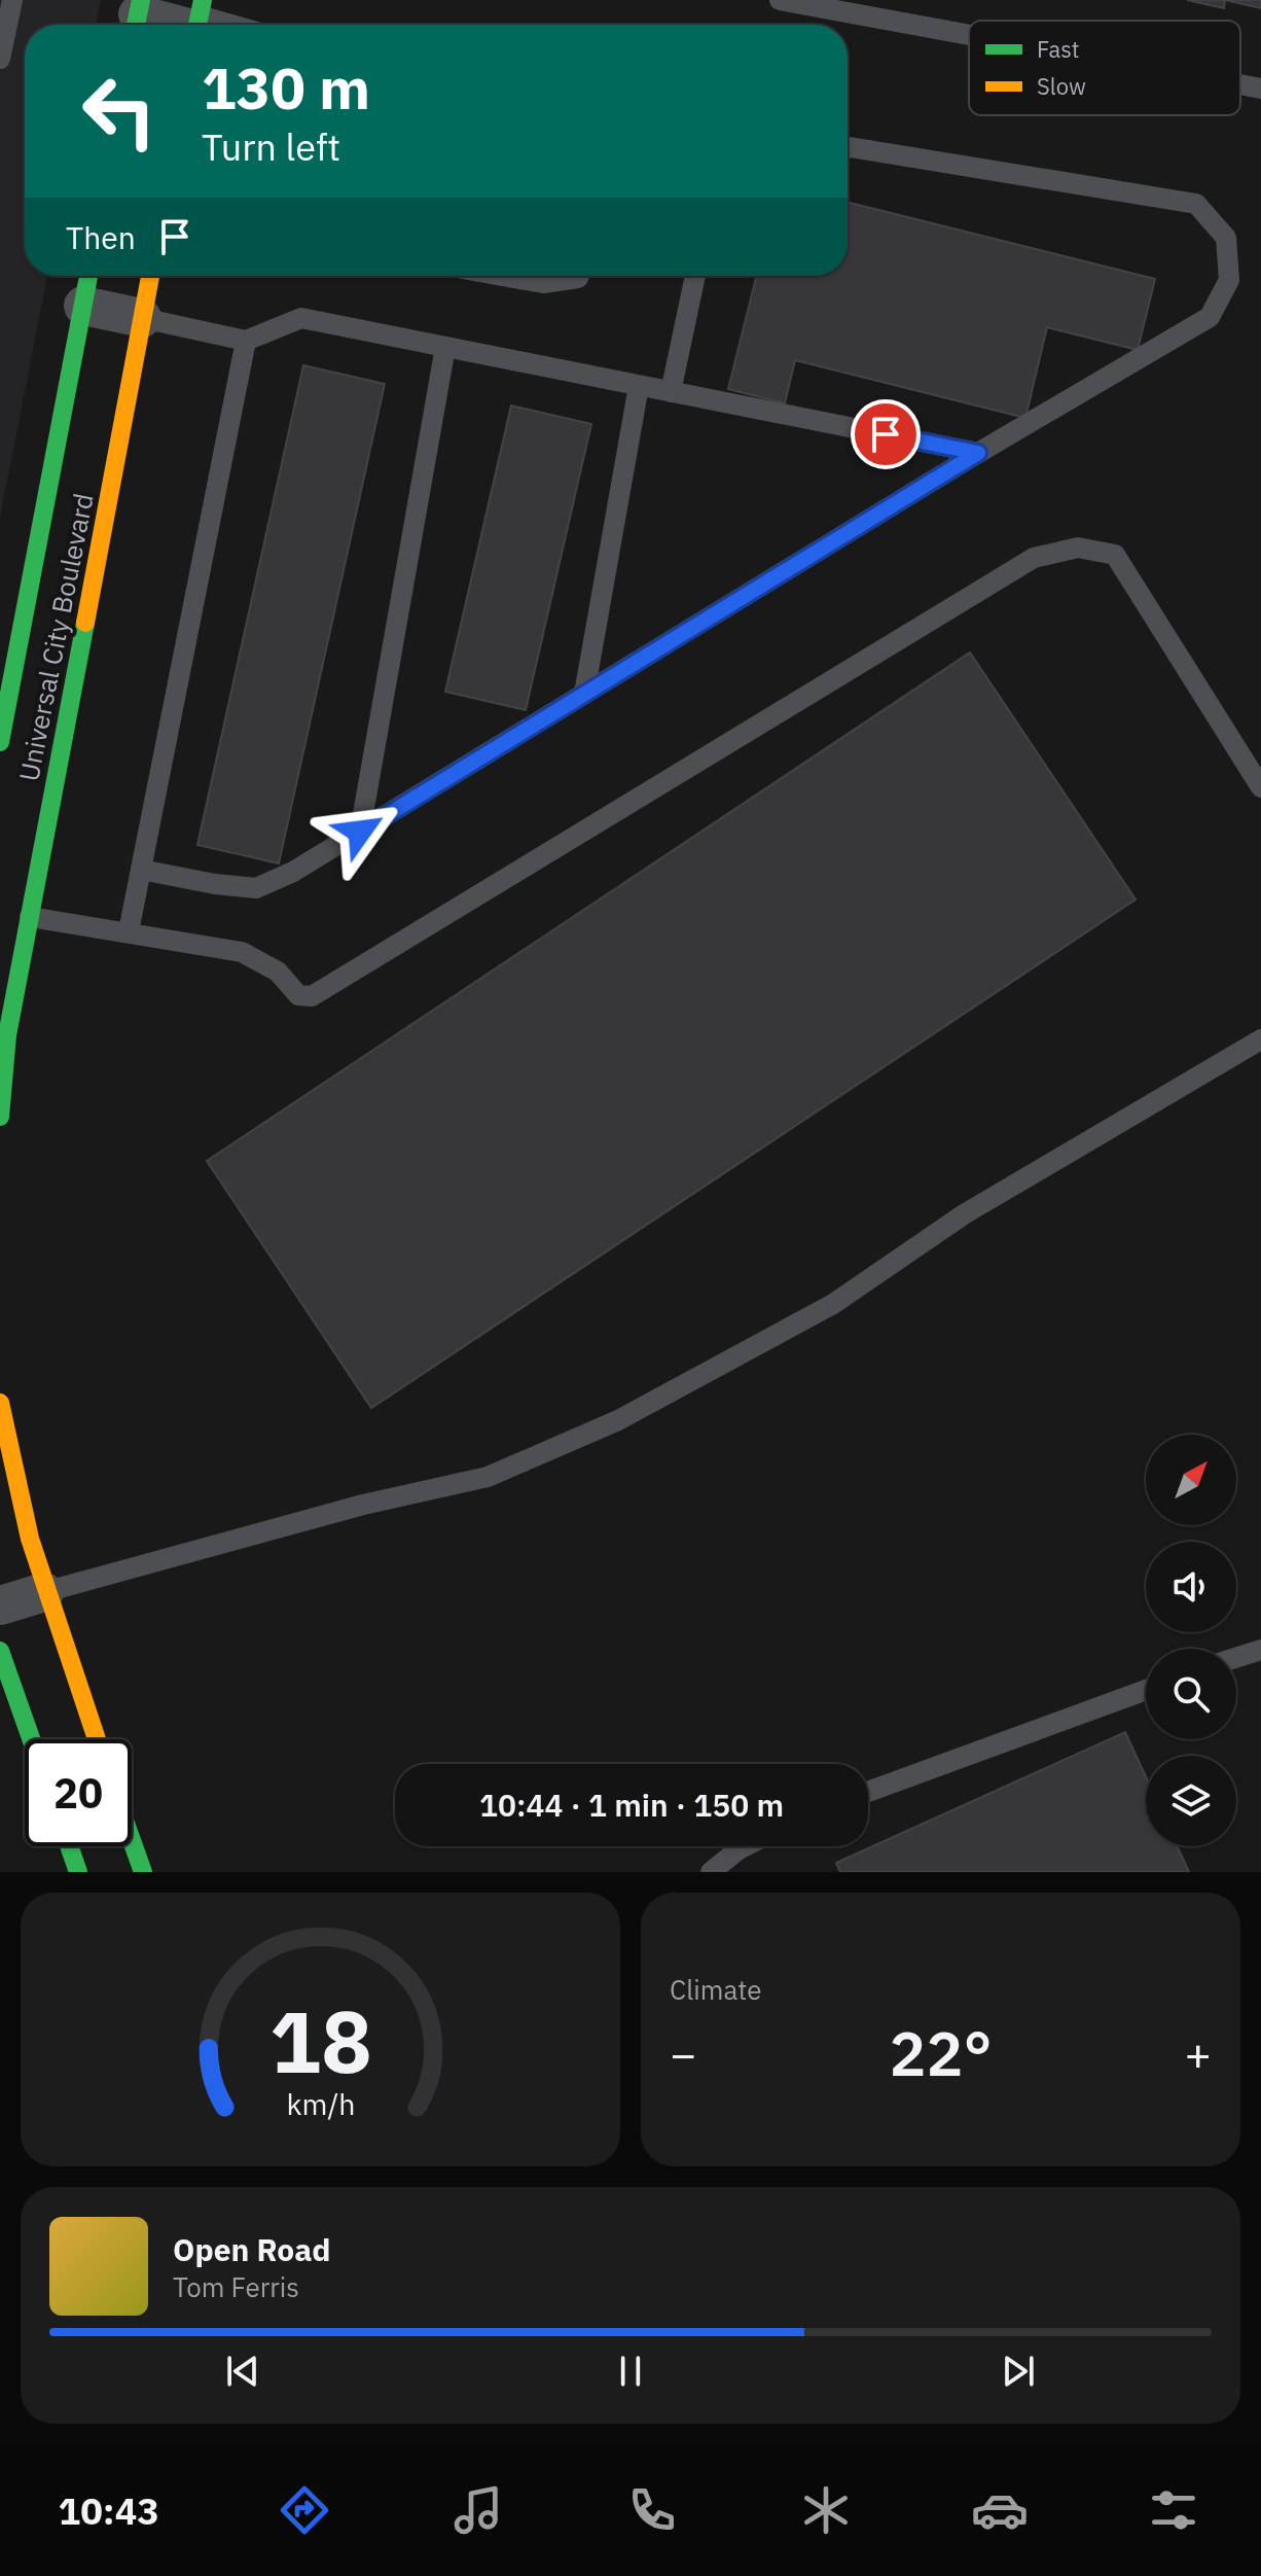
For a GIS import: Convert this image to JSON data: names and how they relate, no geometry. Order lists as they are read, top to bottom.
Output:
{
  "streets": {
    "street": ["Universal City Boulevard"]
  },
  "legend": ["Fast", "Slow"],
  "north": "top right",
  "page": {
    "turn": ["130 m", "Turn left"],
    "then": "Then",
    "limit": "20",
    "trip": "10:44 · 1 min · 150 m",
    "tile": "Climate",
    "heat": ["−", "22°", "+"],
    "song": ["Open Road", "Tom Ferris"],
    "tabs": "10:43",
    "gauge": ["18", "km/h"]
  }
}
